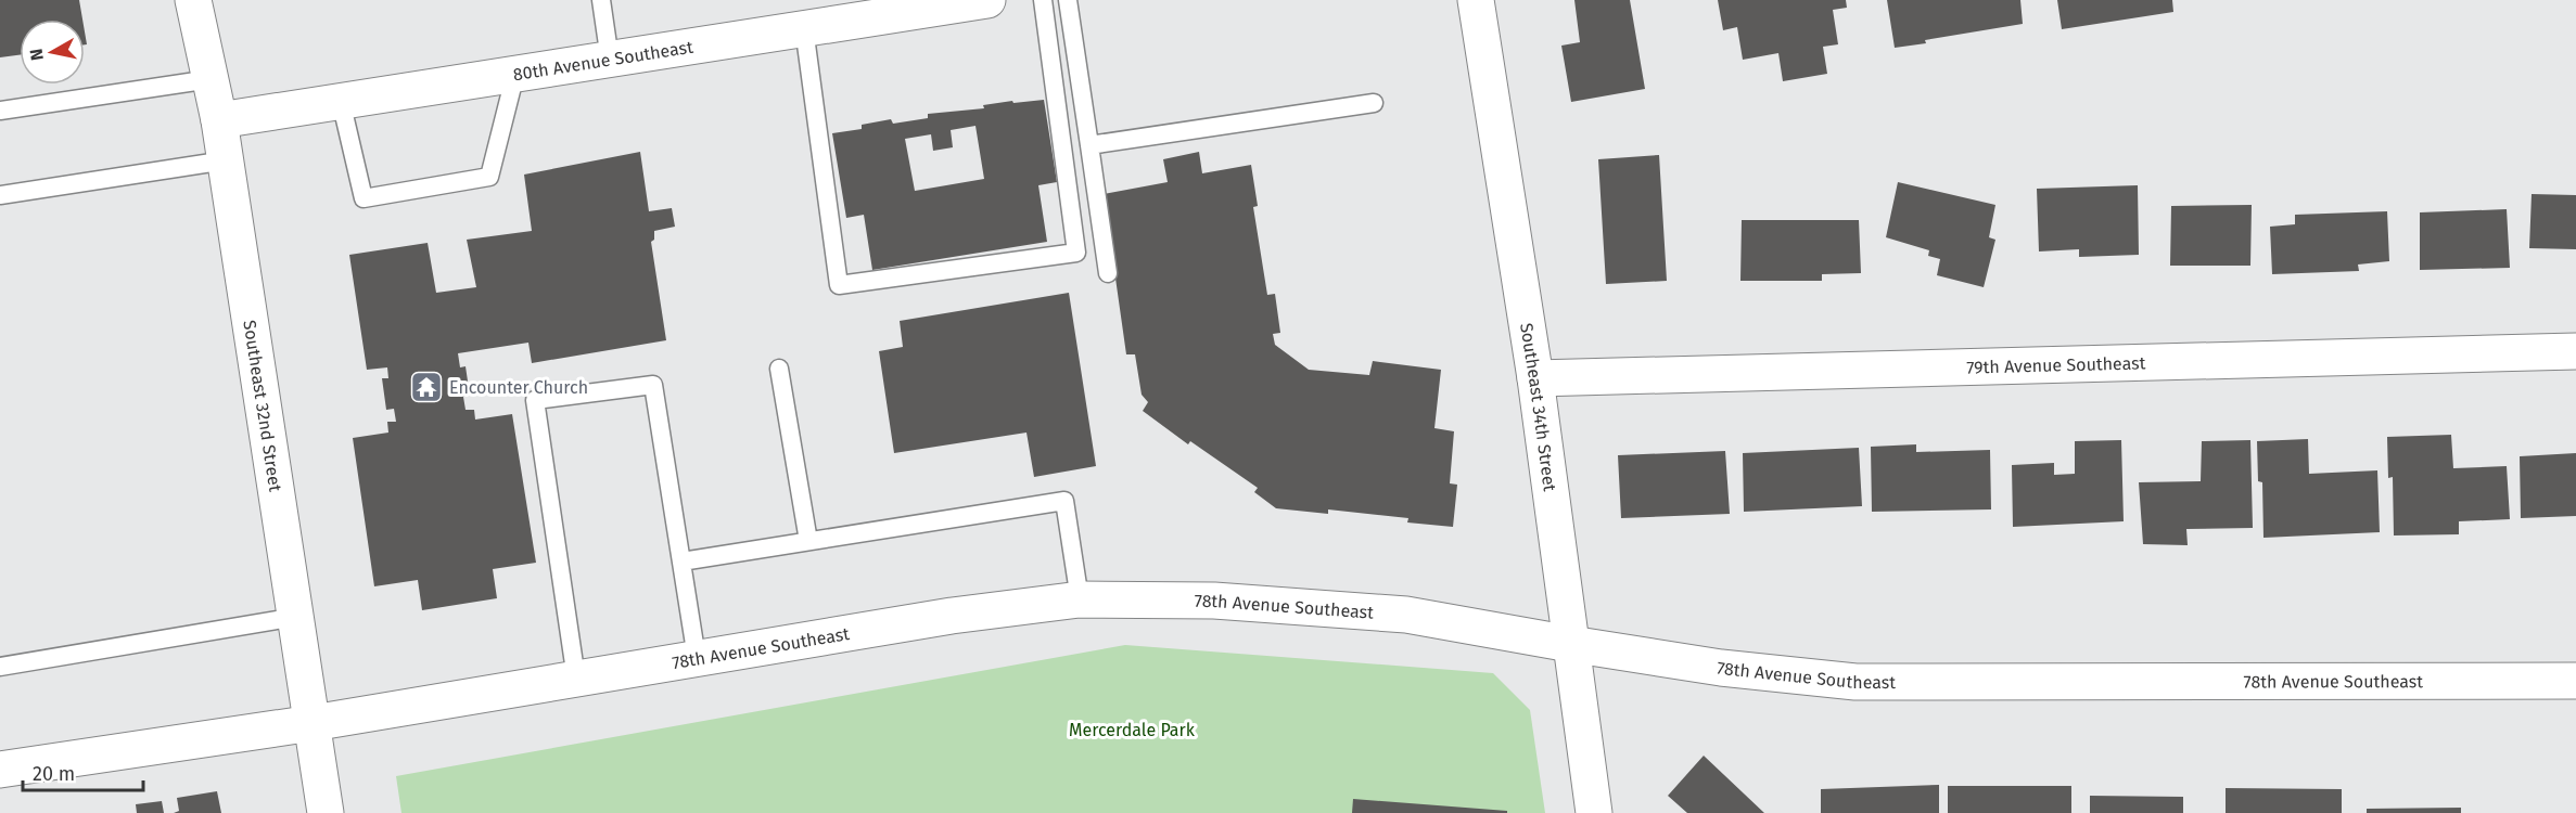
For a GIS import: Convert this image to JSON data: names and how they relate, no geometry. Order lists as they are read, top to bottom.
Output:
{
  "streets": {
    "street": [
      "80th Avenue Southeast",
      "79th Avenue Southeast",
      "Southeast 32nd Street",
      "Southeast 34th Street",
      "78th Avenue Southeast"
    ]
  },
  "crossings": [
    ["80th Avenue Southeast", "Southeast 32nd Street"],
    ["79th Avenue Southeast", "Southeast 34th Street"],
    ["Southeast 32nd Street", "78th Avenue Southeast"],
    ["Southeast 34th Street", "78th Avenue Southeast"]
  ],
  "parks": ["Mercerdale Park"],
  "places": {
    "temple": ["Encounter Church"]
  },
  "scale_bar": "20 m",
  "north": "left"
}
